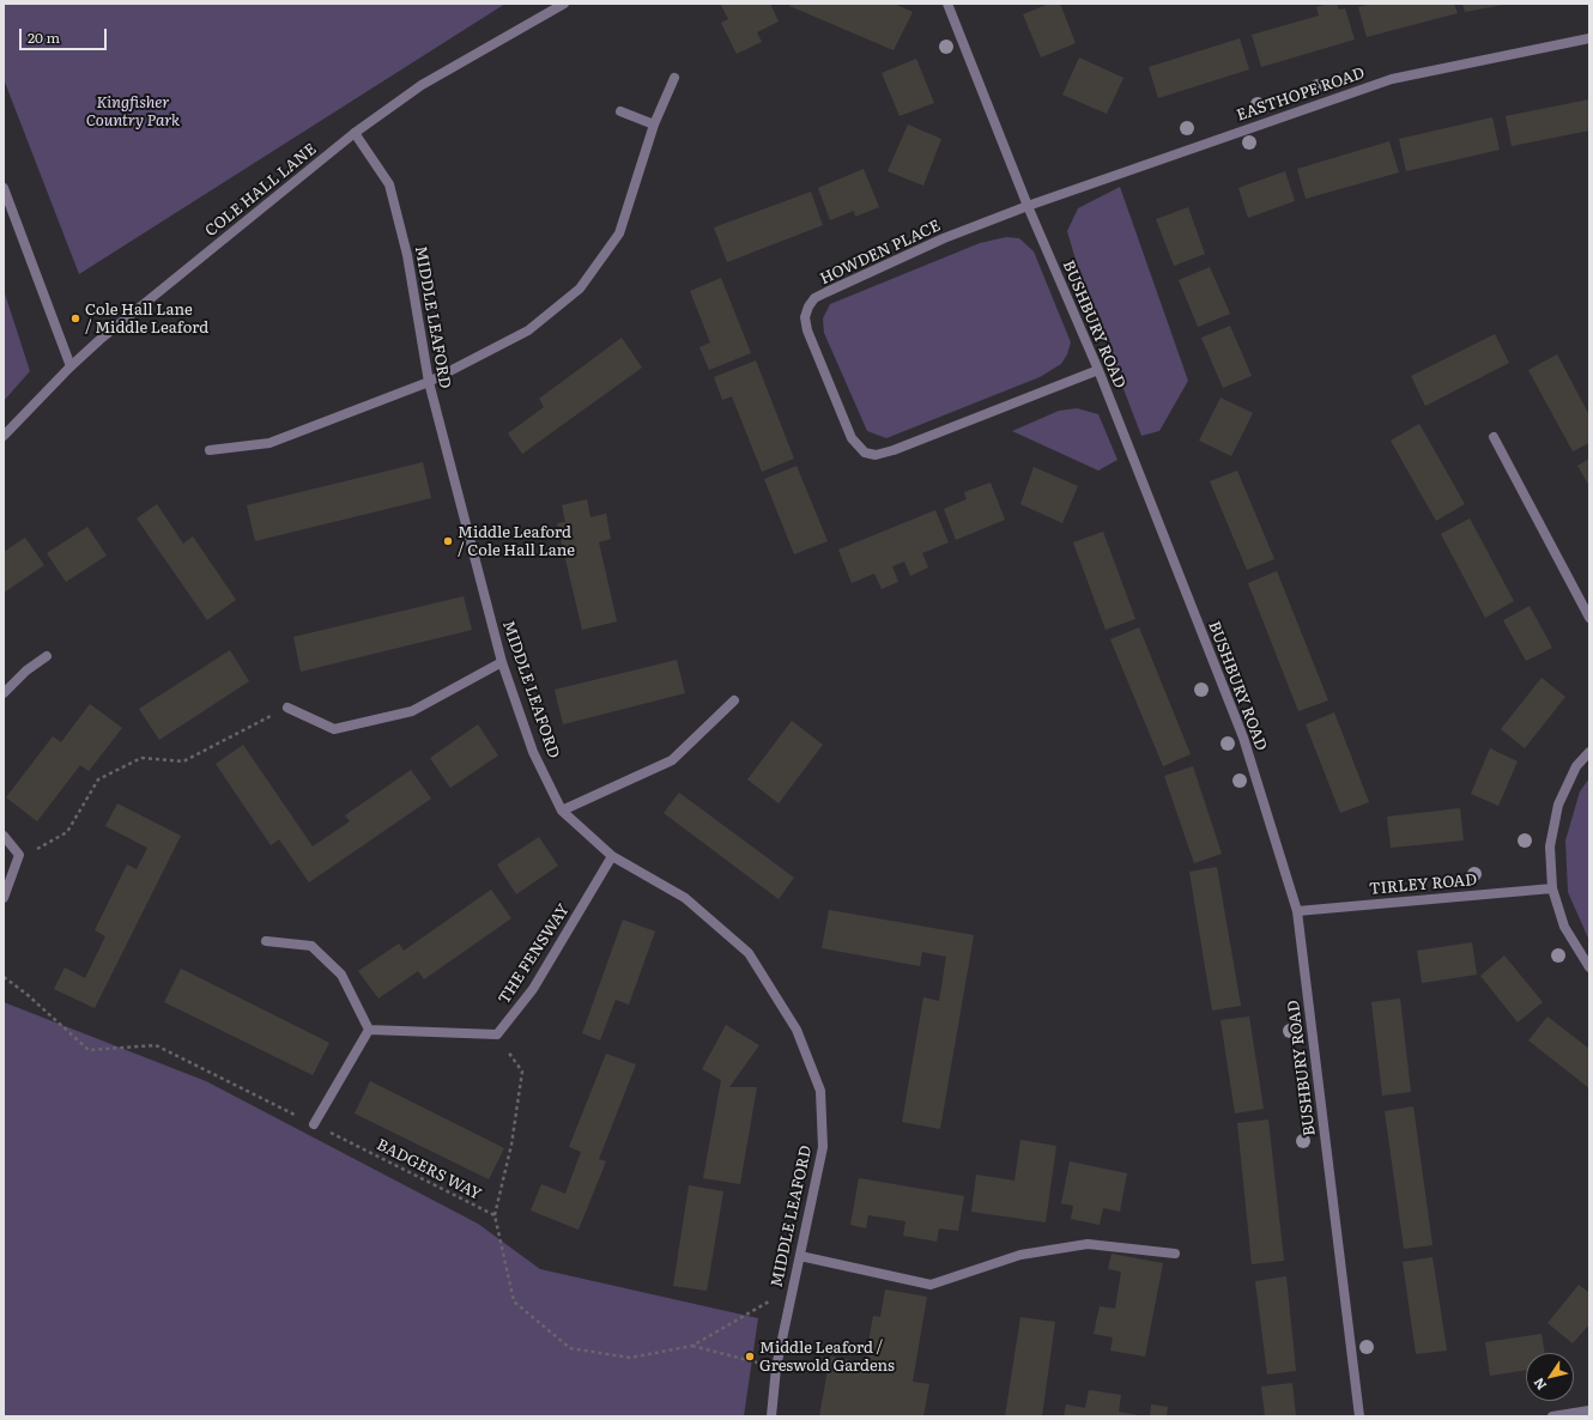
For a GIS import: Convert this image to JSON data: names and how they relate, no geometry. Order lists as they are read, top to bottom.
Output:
{
  "streets": {
    "street": [
      "EASTHOPE ROAD",
      "COLE HALL LANE",
      "HOWDEN PLACE",
      "MIDDLE LEAFORD",
      "BUSHBURY ROAD",
      "TIRLEY ROAD",
      "THE FENSWAY"
    ],
    "path": ["BADGERS WAY"]
  },
  "crossings": [
    ["EASTHOPE ROAD", "HOWDEN PLACE"],
    ["EASTHOPE ROAD", "BUSHBURY ROAD"],
    ["COLE HALL LANE", "MIDDLE LEAFORD"],
    ["HOWDEN PLACE", "BUSHBURY ROAD"],
    ["MIDDLE LEAFORD", "THE FENSWAY"],
    ["MIDDLE LEAFORD", "BADGERS WAY"],
    ["BUSHBURY ROAD", "TIRLEY ROAD"]
  ],
  "parks": ["Kingfisher Country Park"],
  "places": ["Cole Hall Lane / Middle Leaford", "Middle Leaford / Cole Hall Lane", "Middle Leaford / Greswold Gardens"],
  "scale_bar": "20 m",
  "north": "bottom left"
}
